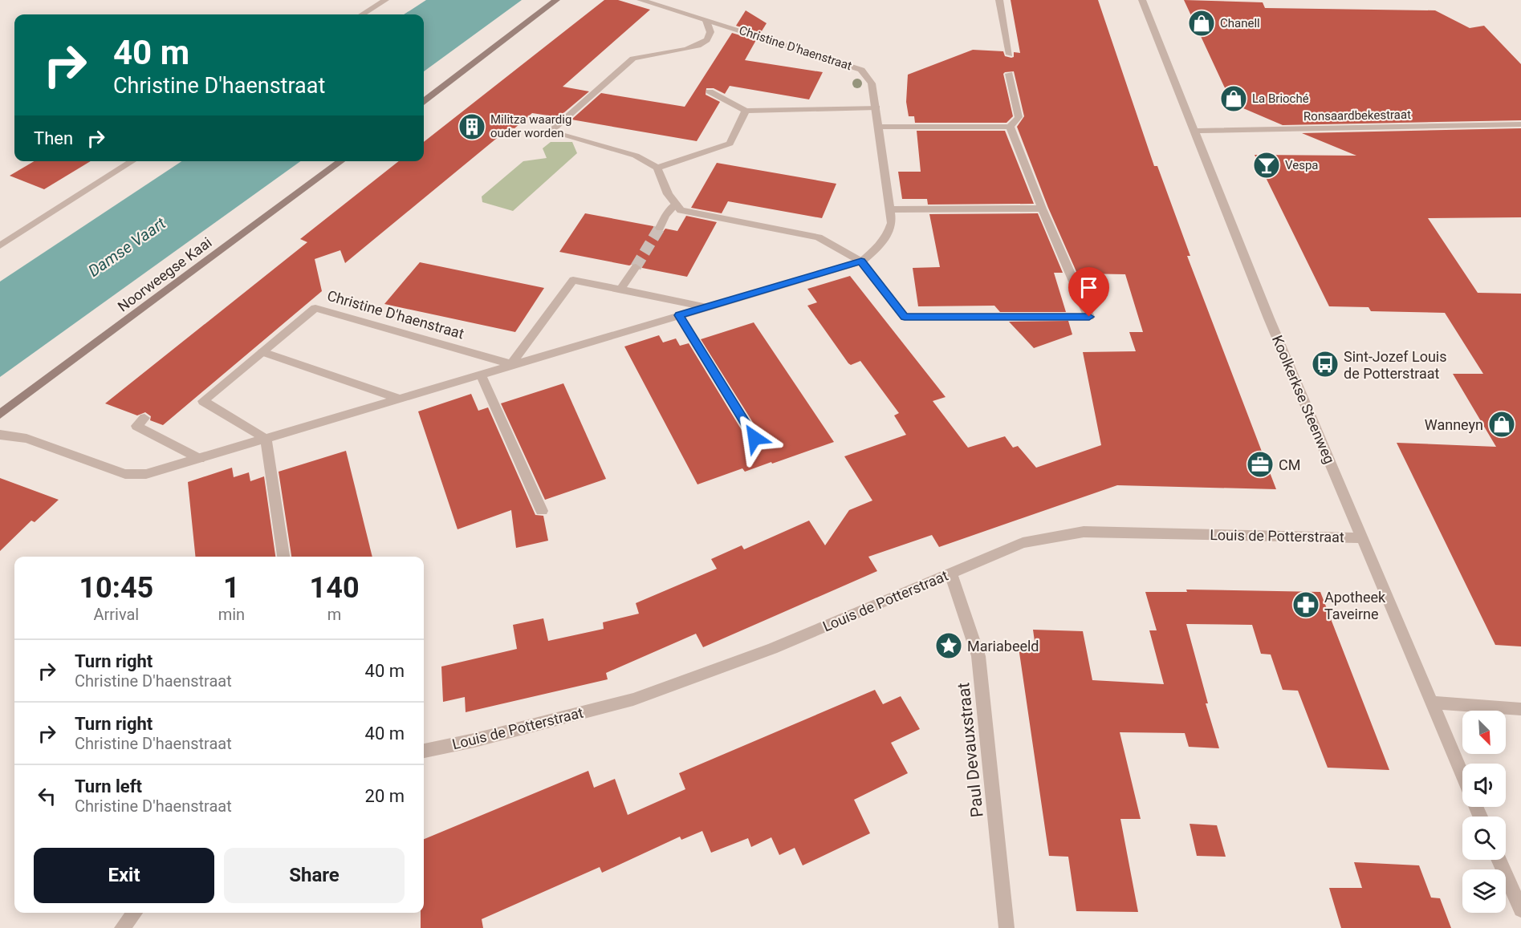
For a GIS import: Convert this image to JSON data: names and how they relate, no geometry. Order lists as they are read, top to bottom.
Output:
{
  "streets": {
    "main road": ["Noorweegse Kaai"],
    "street": [
      "Christine D'haenstraat",
      "Ronsaardbekestraat",
      "Koolkerkse Steenweg",
      "Louis de Potterstraat",
      "Paul Devauxstraat"
    ]
  },
  "crossings": [
    ["Ronsaardbekestraat", "Koolkerkse Steenweg"],
    ["Koolkerkse Steenweg", "Louis de Potterstraat"],
    ["Louis de Potterstraat", "Paul Devauxstraat"]
  ],
  "water": ["Damse Vaart"],
  "places": {
    "shop": ["Chanell", "La Brioché", "Wanneyn"],
    "building": ["Militza waardig ouder worden"],
    "bar": ["Vespa"],
    "bus stop": ["Sint-Jozef Louis de Potterstraat"],
    "office": ["CM"],
    "pharmacy": ["Apotheek Taveirne"],
    "place": ["Mariabeeld"]
  },
  "north": "bottom right",
  "page": {
    "turn": ["40 m", "Christine D'haenstraat"],
    "then": "Then",
    "eta": [
      "10:45",
      "Arrival",
      "1",
      "min",
      "140",
      "m"
    ],
    "list": [
      {
        "name": "Turn right",
        "note": "Christine D'haenstraat",
        "value": "40 m"
      },
      {
        "name": "Turn right",
        "note": "Christine D'haenstraat",
        "value": "40 m"
      },
      {
        "name": "Turn left",
        "note": "Christine D'haenstraat",
        "value": "20 m"
      }
    ],
    "buttons": ["Exit", "Share"]
  }
}
